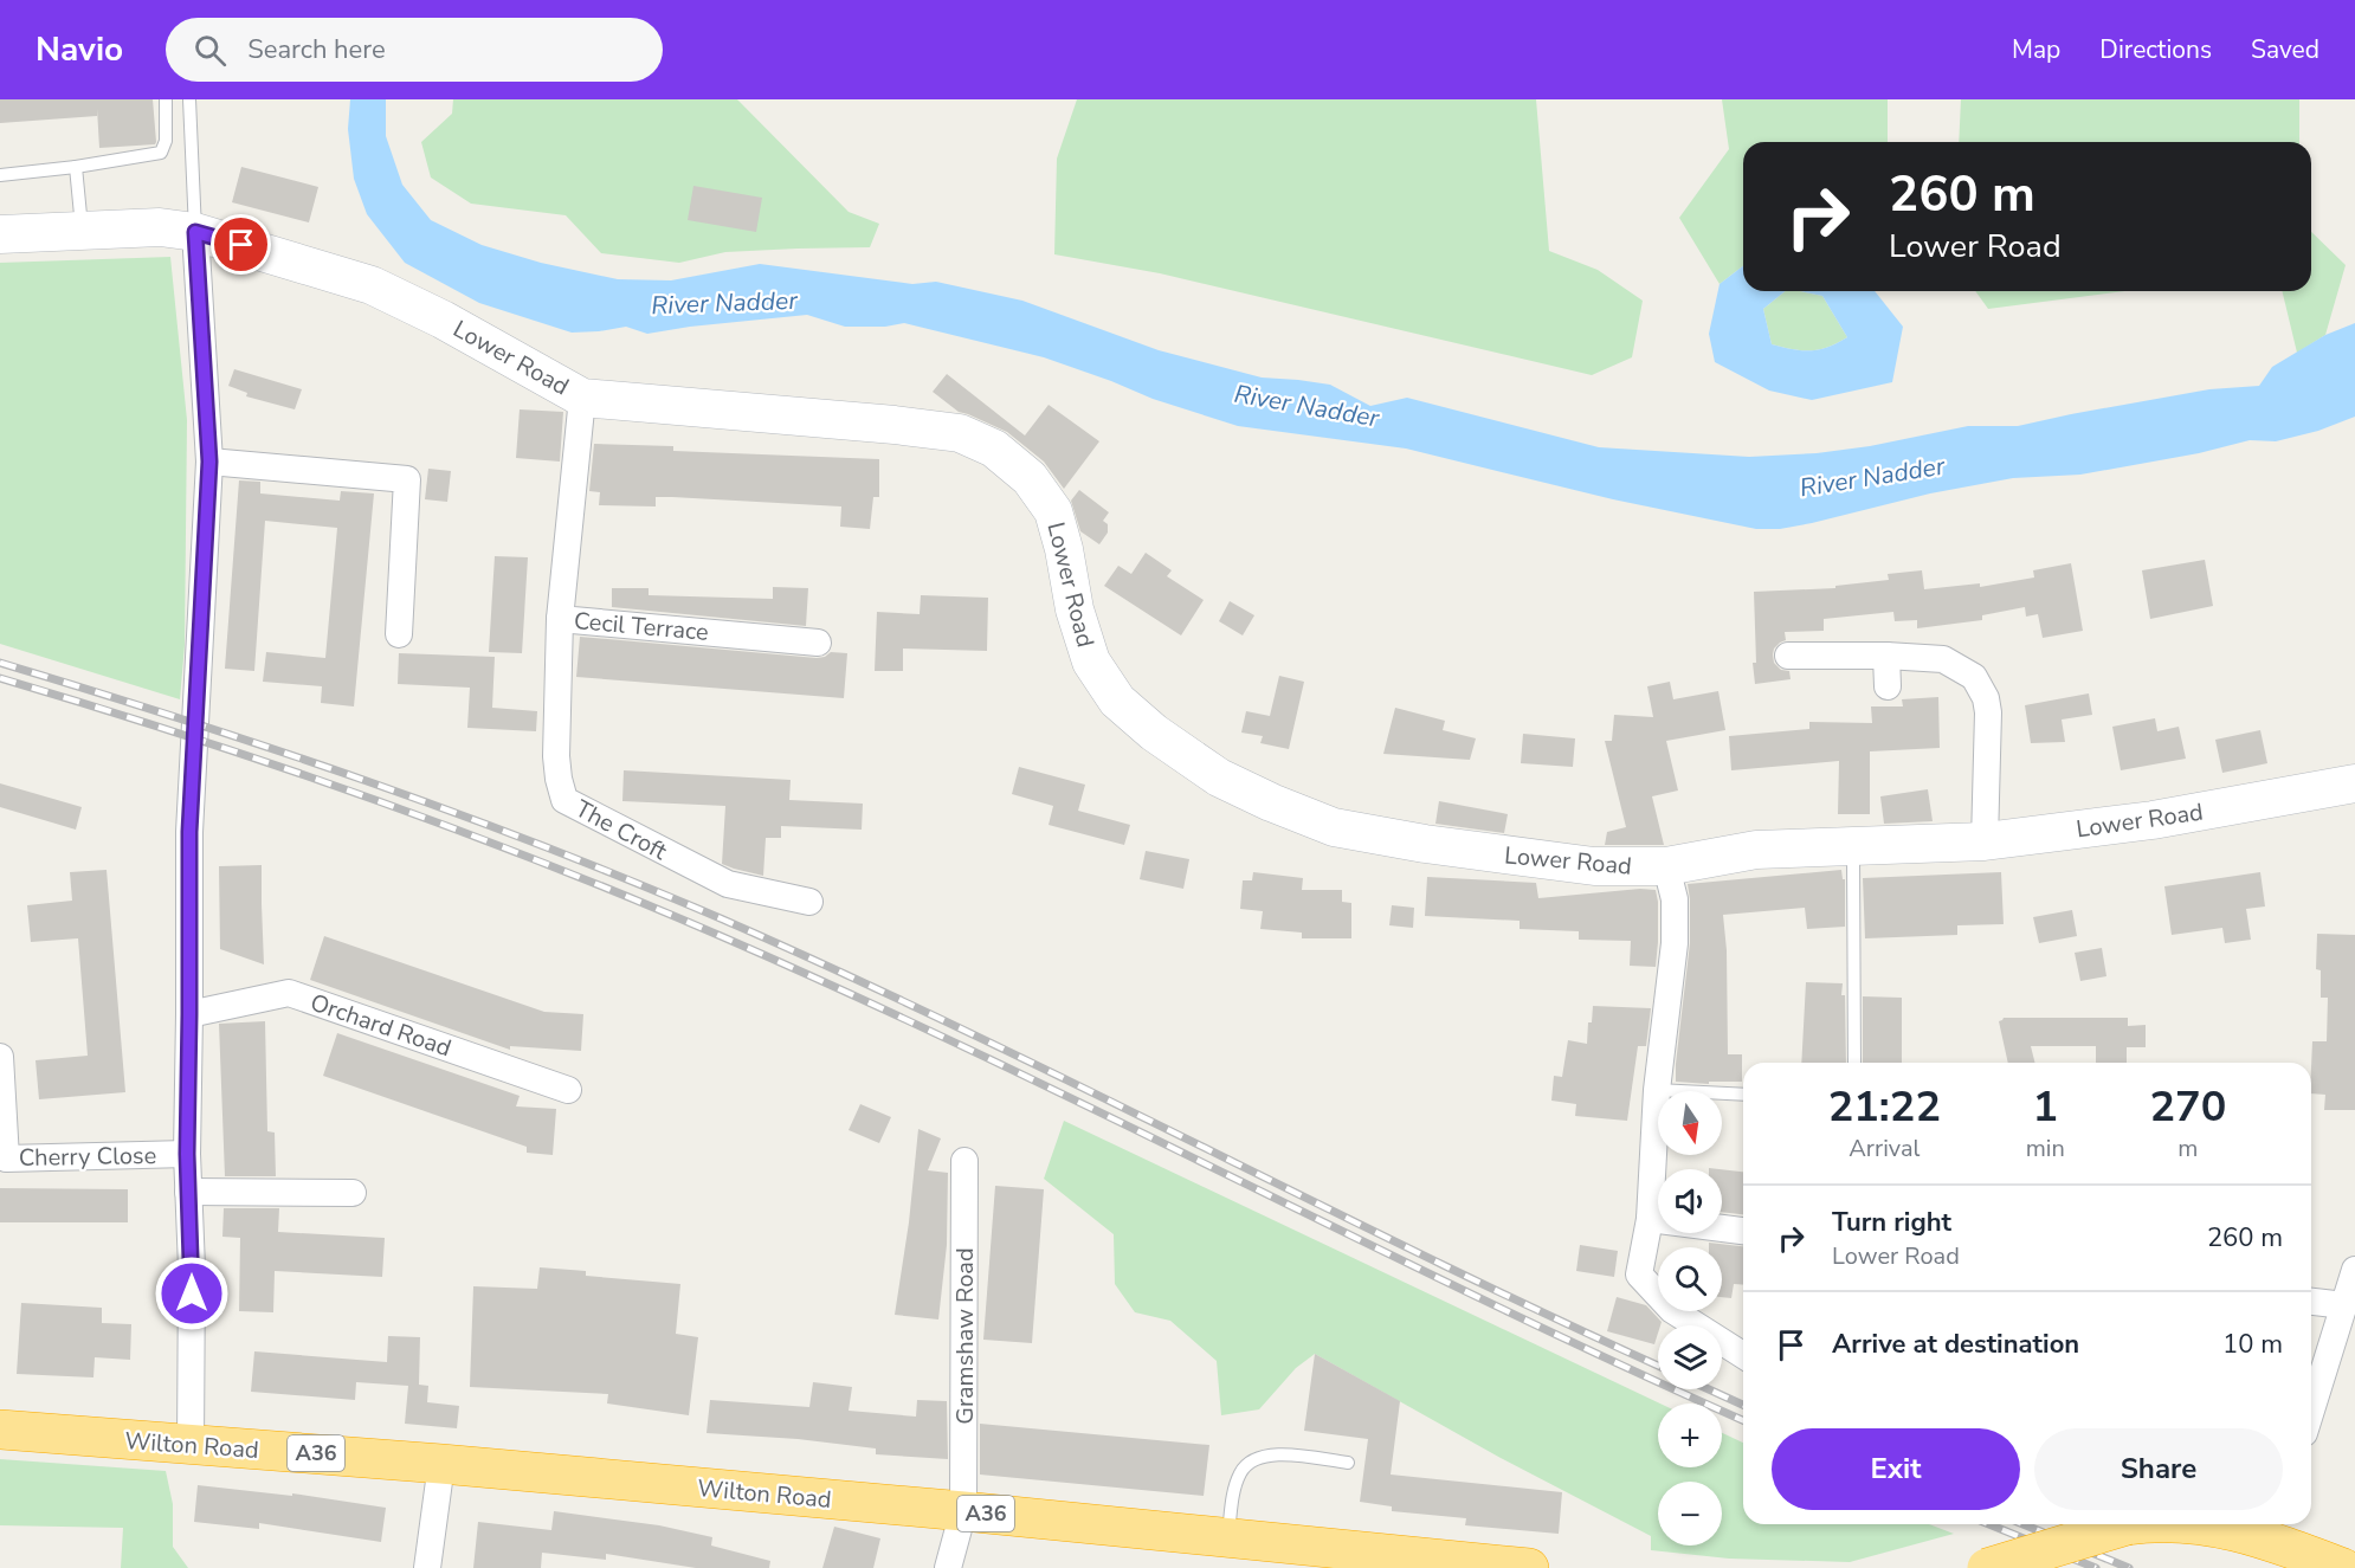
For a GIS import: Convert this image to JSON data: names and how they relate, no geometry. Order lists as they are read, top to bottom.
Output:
{
  "streets": {
    "highway": ["Wilton Road", "A36"],
    "street": [
      "Lower Road",
      "Cecil Terrace",
      "The Croft",
      "Orchard Road",
      "Cherry Close",
      "Gramshaw Road"
    ]
  },
  "crossings": [
    ["Lower Road", "Cecil Terrace"],
    ["Cecil Terrace", "The Croft"],
    ["Gramshaw Road", "Wilton Road"]
  ],
  "water": ["River Nadder"],
  "north": "bottom",
  "page": {
    "header": "Navio",
    "search": "Search here",
    "nav": ["Map", "Directions", "Saved"],
    "turn": ["260 m", "Lower Road"],
    "eta": [
      "21:22",
      "Arrival",
      "1",
      "min",
      "270",
      "m"
    ],
    "map_buttons": ["+", "−"],
    "list": [
      {
        "name": "Turn right",
        "note": "Lower Road",
        "value": "260 m"
      },
      {
        "name": "Arrive at destination",
        "value": "10 m"
      }
    ],
    "buttons": ["Exit", "Share"]
  }
}
